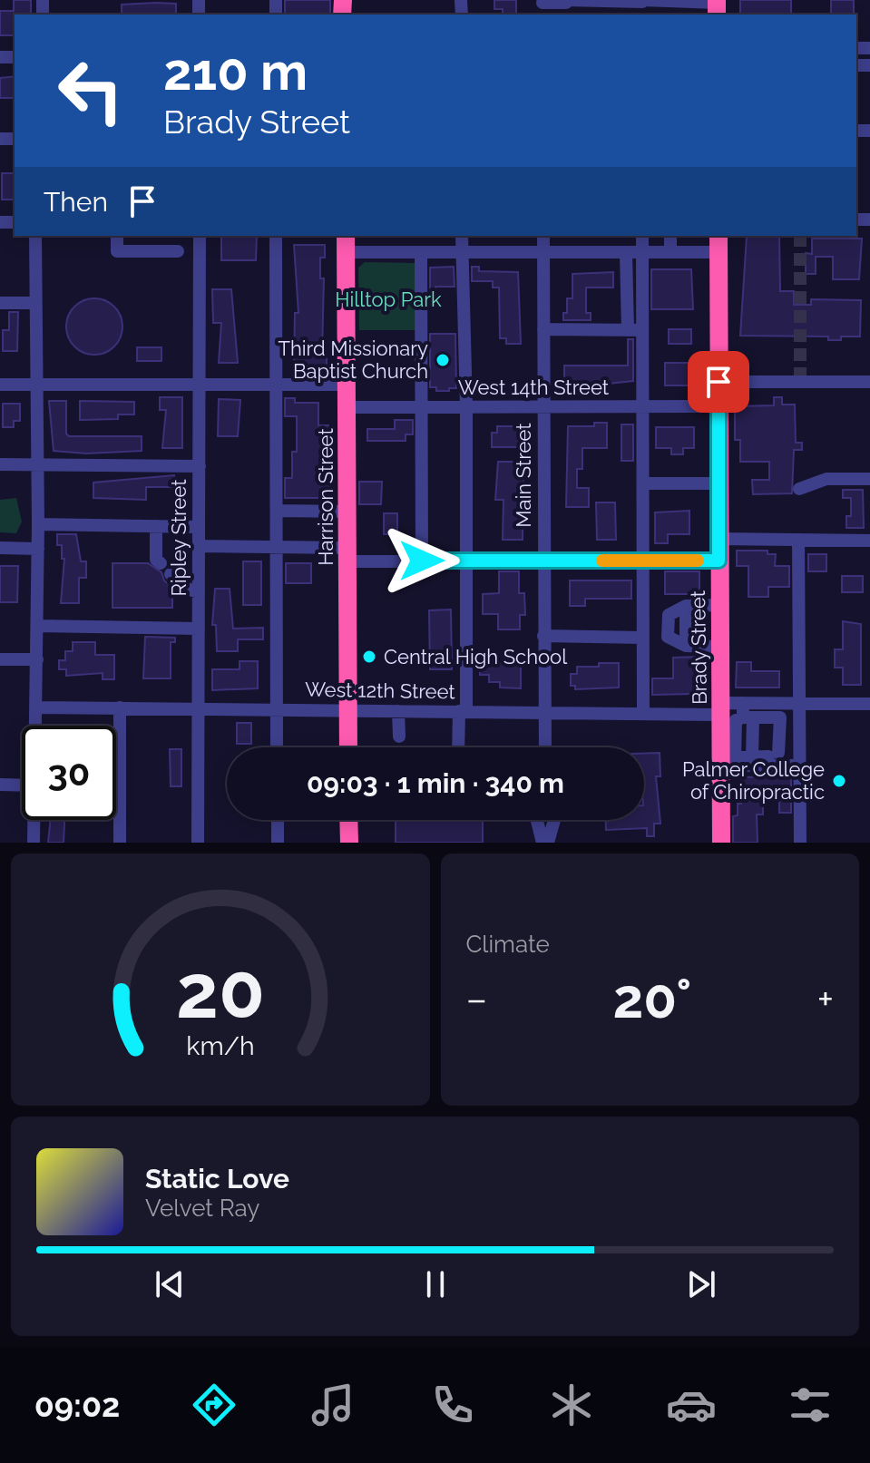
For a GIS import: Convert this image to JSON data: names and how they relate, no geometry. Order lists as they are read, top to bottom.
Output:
{
  "streets": {
    "highway": ["Harrison Street", "Brady Street"],
    "street": [
      "West 14th Street",
      "Main Street",
      "Ripley Street",
      "West 12th Street"
    ]
  },
  "crossings": [
    ["West 14th Street", "Main Street"],
    ["West 14th Street", "Harrison Street"],
    ["West 14th Street", "Brady Street"],
    ["Main Street", "West 12th Street"],
    ["Harrison Street", "West 12th Street"],
    ["Ripley Street", "West 12th Street"],
    ["Brady Street", "West 12th Street"]
  ],
  "parks": ["Hilltop Park"],
  "places": ["Third Missionary Baptist Church", "Central High School", "Palmer College of Chiropractic"],
  "page": {
    "turn": ["210 m", "Brady Street"],
    "then": "Then",
    "limit": "30",
    "trip": "09:03 · 1 min · 340 m",
    "tile": "Climate",
    "heat": ["−", "20°", "+"],
    "song": ["Static Love", "Velvet Ray"],
    "tabs": "09:02",
    "gauge": ["20", "km/h"]
  }
}
